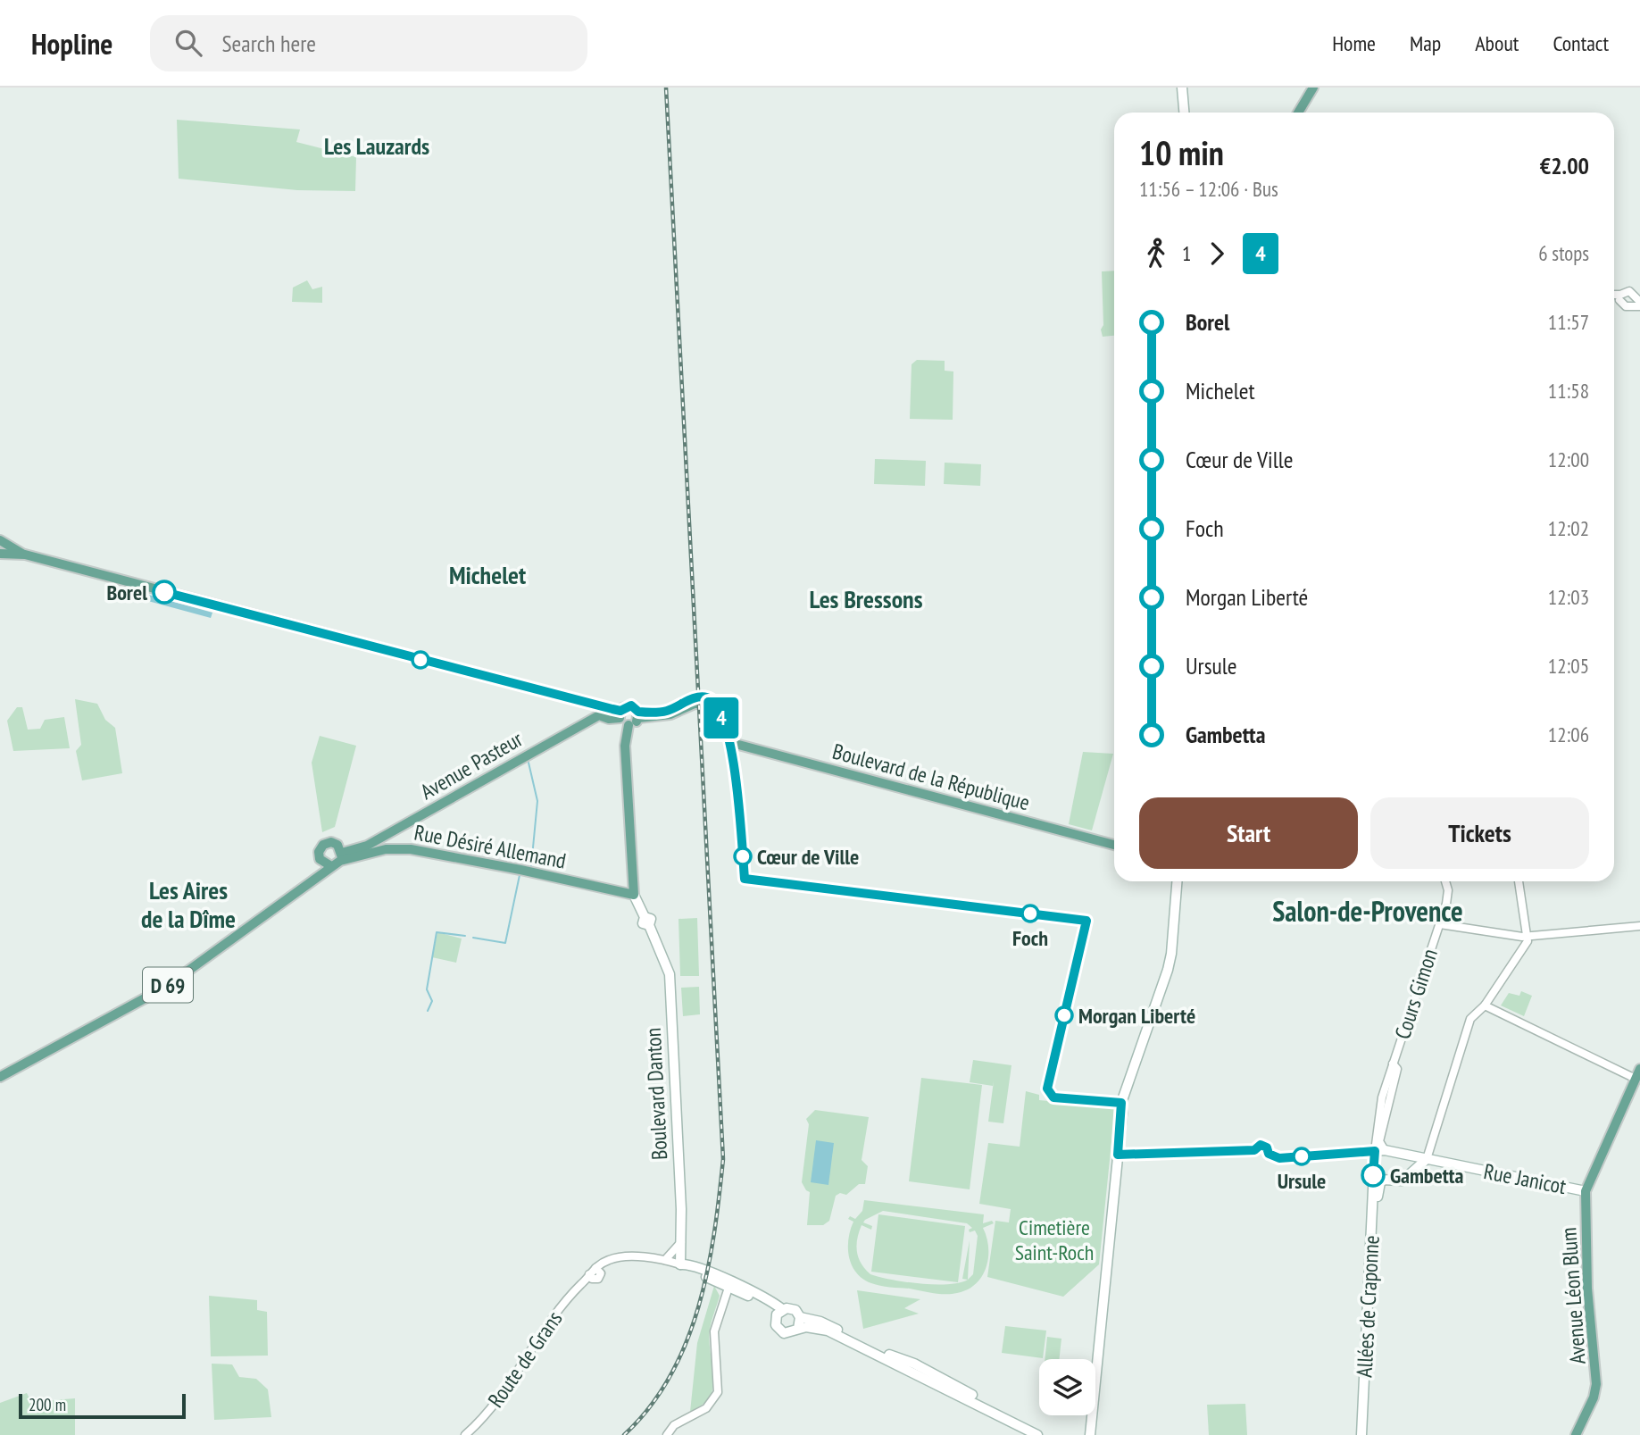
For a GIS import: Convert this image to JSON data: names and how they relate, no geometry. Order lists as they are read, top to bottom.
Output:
{
  "streets": {
    "main road": [
      "Avenue Pasteur",
      "Boulevard de la République",
      "Rue Désiré Allemand",
      "D 69",
      "Boulevard Danton",
      "Rue Janicot",
      "Avenue Léon Blum",
      "Allées de Craponne"
    ],
    "street": ["Cours Gimon", "Route de Grans"]
  },
  "crossings": [
    ["Avenue Pasteur", "Rue Désiré Allemand"],
    ["Avenue Pasteur", "D 69"],
    ["Rue Désiré Allemand", "D 69"],
    ["Rue Désiré Allemand", "Boulevard Danton"],
    ["Cours Gimon", "Rue Janicot"],
    ["Cours Gimon", "Allées de Craponne"],
    ["Rue Janicot", "Avenue Léon Blum"],
    ["Rue Janicot", "Allées de Craponne"]
  ],
  "districts": [
    "Les Lauzards",
    "Michelet",
    "Les Bressons",
    "Les Aires de la Dîme",
    "Salon-de-Provence"
  ],
  "parks": ["Cimetière Saint-Roch"],
  "places": [
    "Borel",
    "Cœur de Ville",
    "Foch",
    "Morgan Liberté",
    "Ursule",
    "Gambetta"
  ],
  "lines": ["bus line 4"],
  "scale_bar": "200 m",
  "page": {
    "header": "Hopline",
    "search": "Search here",
    "nav": [
      "Home",
      "Map",
      "About",
      "Contact"
    ],
    "on_map": "4",
    "heading": ["10 min", "11:56 – 12:06 · Bus", "€2.00"],
    "legs": ["1", "4", "6 stops"],
    "list": [
      {
        "name": "Borel",
        "value": "11:57"
      },
      {
        "name": "Michelet",
        "value": "11:58"
      },
      {
        "name": "Cœur de Ville",
        "value": "12:00"
      },
      {
        "name": "Foch",
        "value": "12:02"
      },
      {
        "name": "Morgan Liberté",
        "value": "12:03"
      },
      {
        "name": "Ursule",
        "value": "12:05"
      },
      {
        "name": "Gambetta",
        "value": "12:06"
      }
    ],
    "buttons": ["Start", "Tickets"],
    "scale": "200 m"
  }
}
